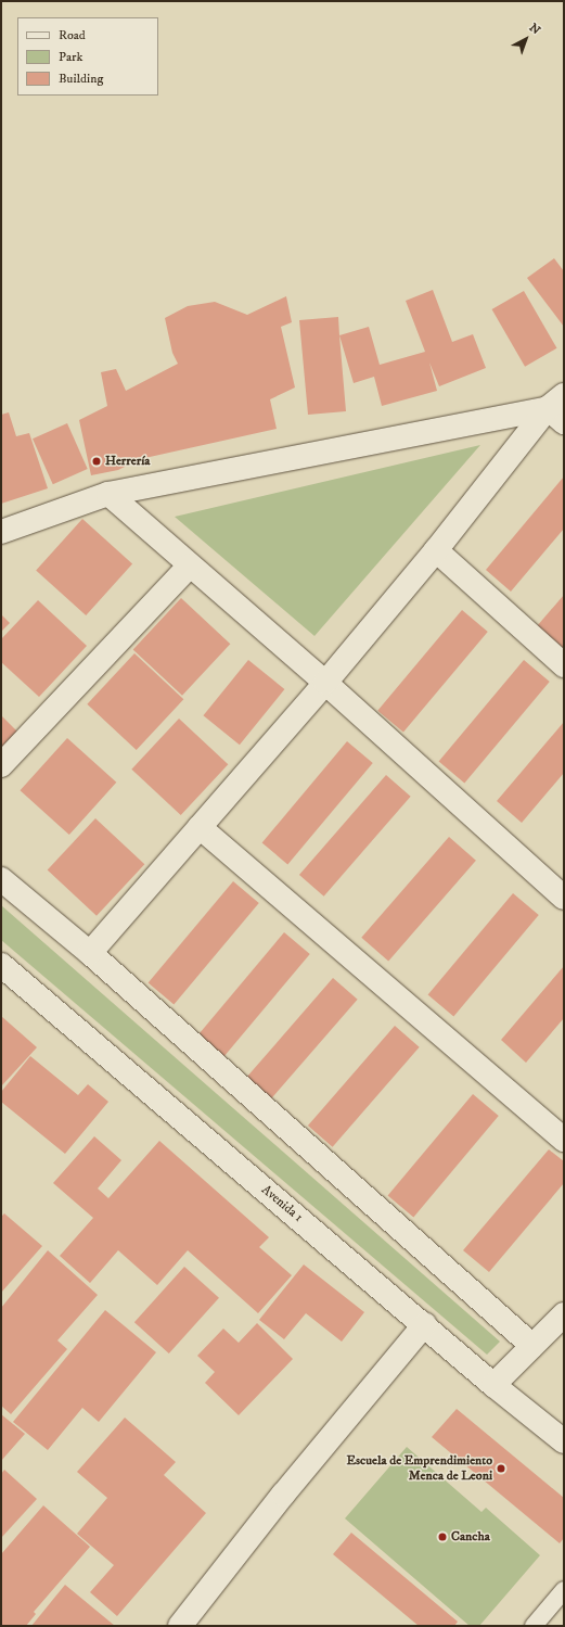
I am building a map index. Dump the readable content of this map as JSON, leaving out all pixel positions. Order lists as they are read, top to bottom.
{
  "streets": {
    "street": ["Avenida 1"]
  },
  "places": ["Herrería", "Escuela de Emprendimiento Menca de Leoni", "Cancha"],
  "legend": ["Road", "Park", "Building"],
  "north": "top right"
}
